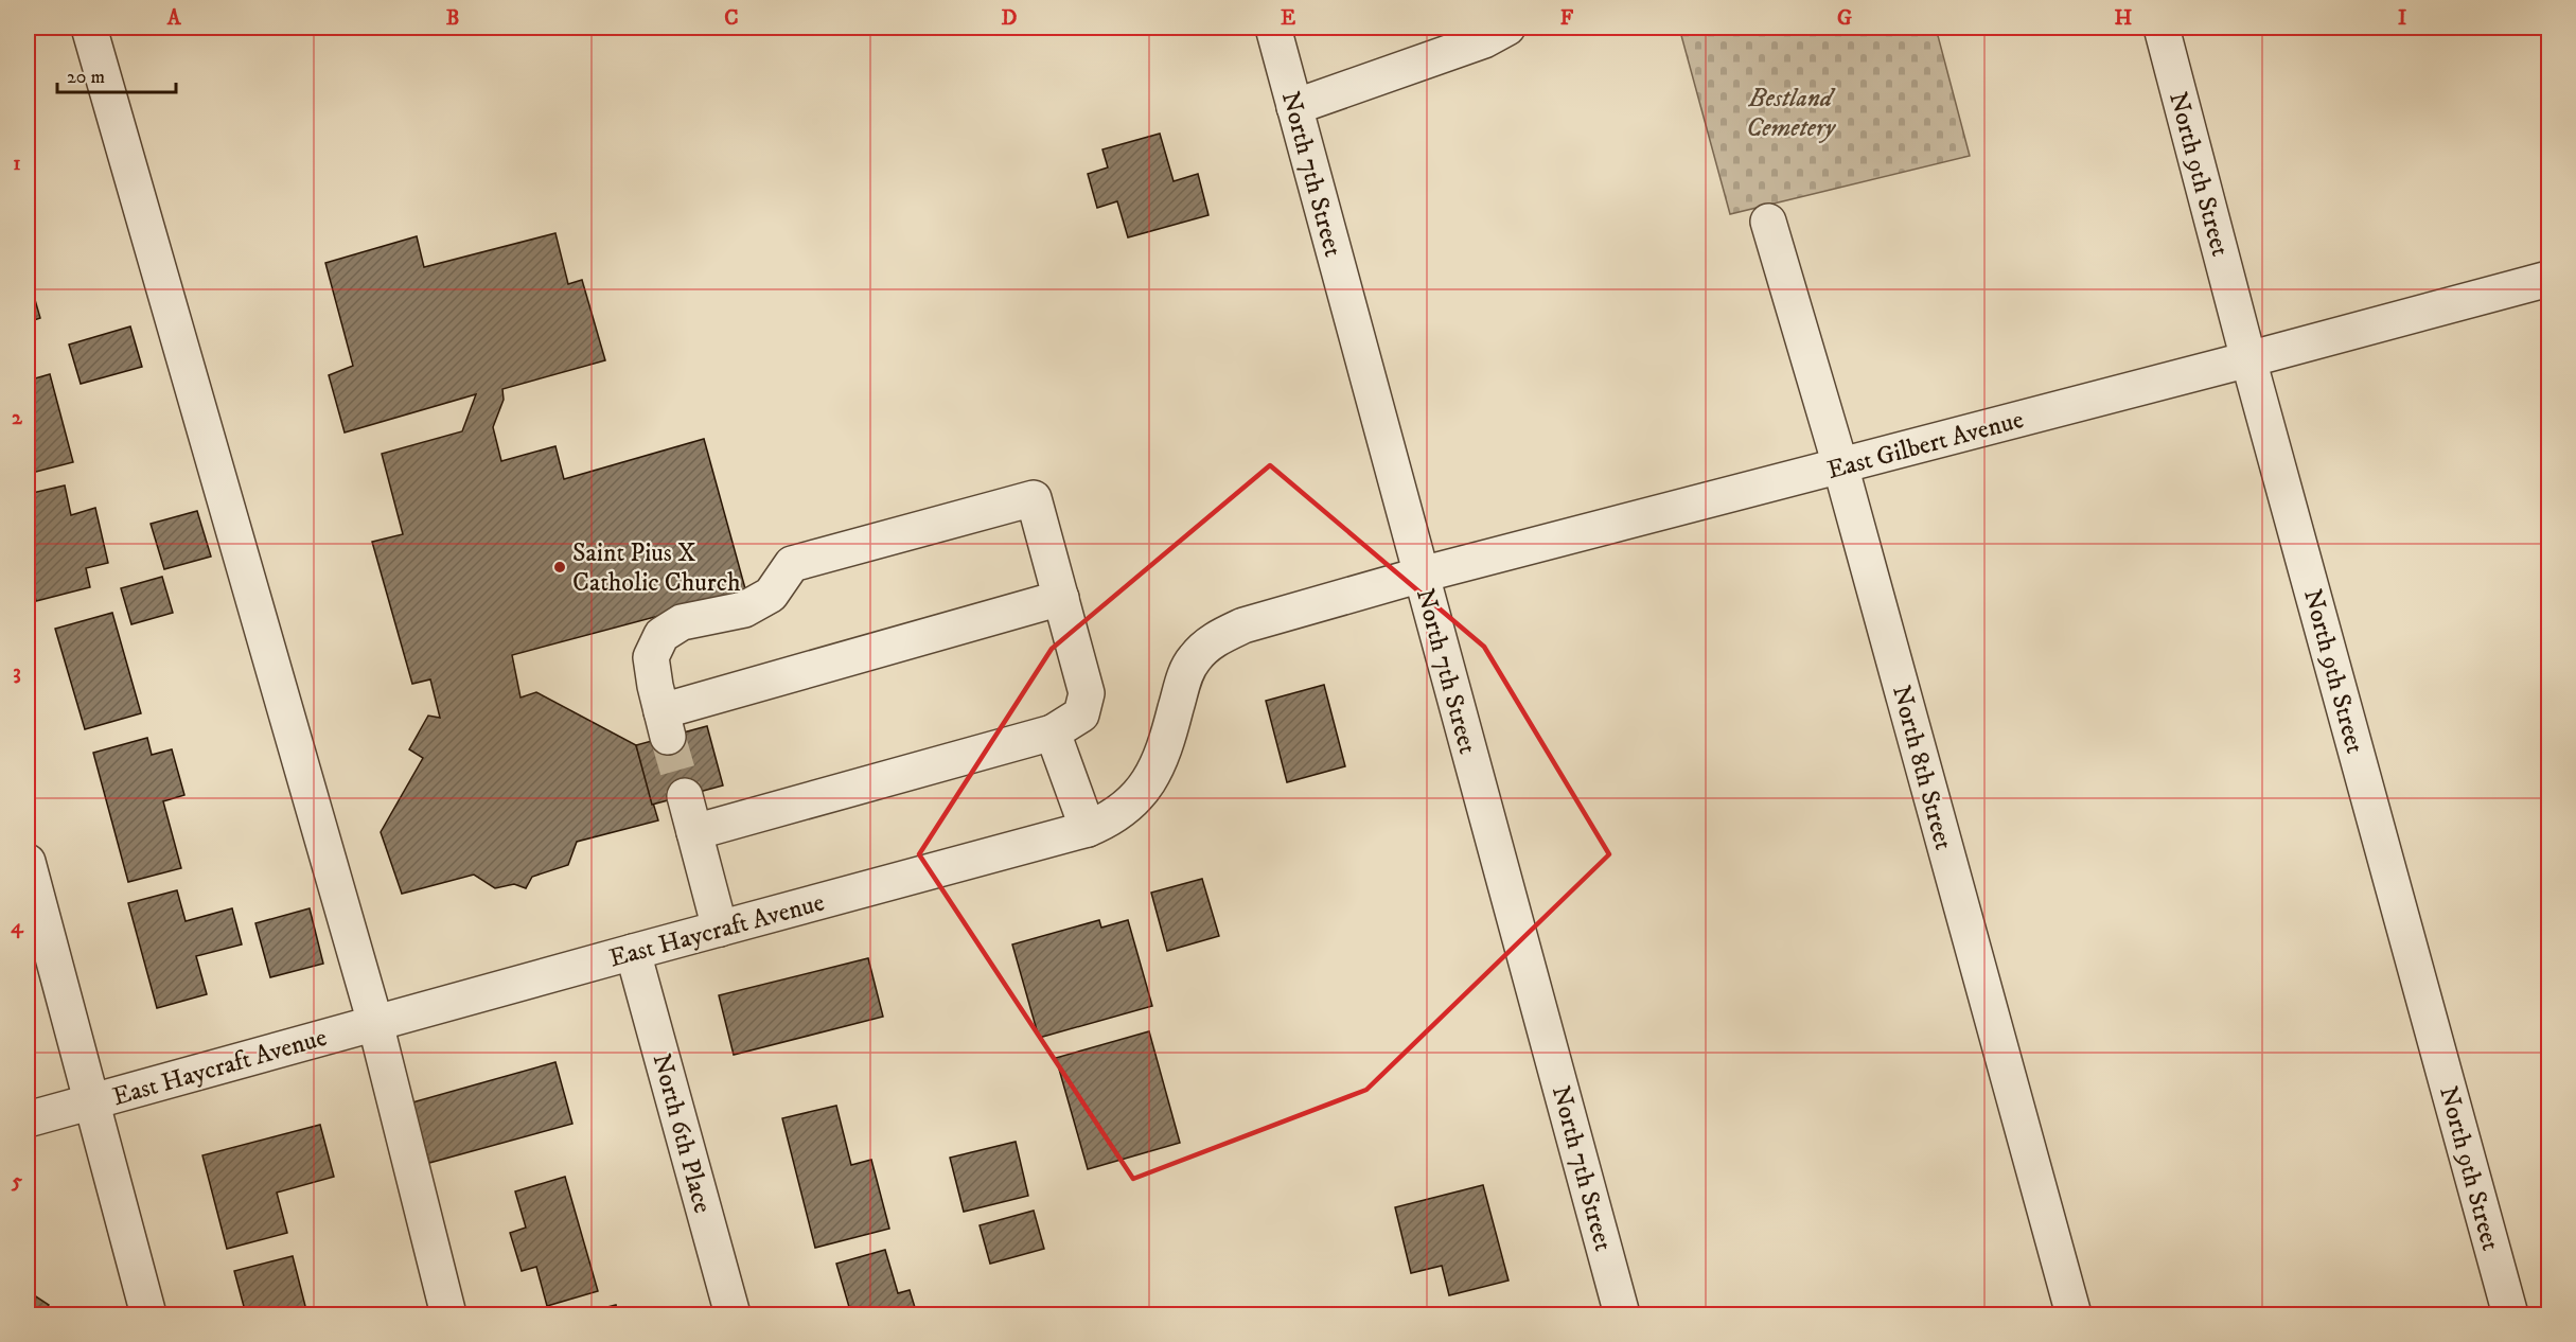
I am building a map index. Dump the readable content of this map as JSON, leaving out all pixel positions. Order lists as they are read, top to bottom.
{
  "streets": {
    "street": [
      "North 7th Street",
      "North 9th Street",
      "East Gilbert Avenue",
      "North 8th Street",
      "East Haycraft Avenue",
      "North 6th Place"
    ]
  },
  "crossings": [
    ["North 7th Street", "East Gilbert Avenue"],
    ["North 9th Street", "East Gilbert Avenue"],
    ["East Gilbert Avenue", "North 8th Street"],
    ["East Gilbert Avenue", "East Haycraft Avenue"],
    ["East Haycraft Avenue", "North 6th Place"]
  ],
  "parks": ["Bestland Cemetery"],
  "places": ["Saint Pius X Catholic Church"],
  "scale_bar": "20 m",
  "grid": {
    "columns": [
      "A",
      "B",
      "C",
      "D",
      "E",
      "F",
      "G",
      "H",
      "I"
    ],
    "rows": [
      "1",
      "2",
      "3",
      "4",
      "5"
    ]
  }
}
